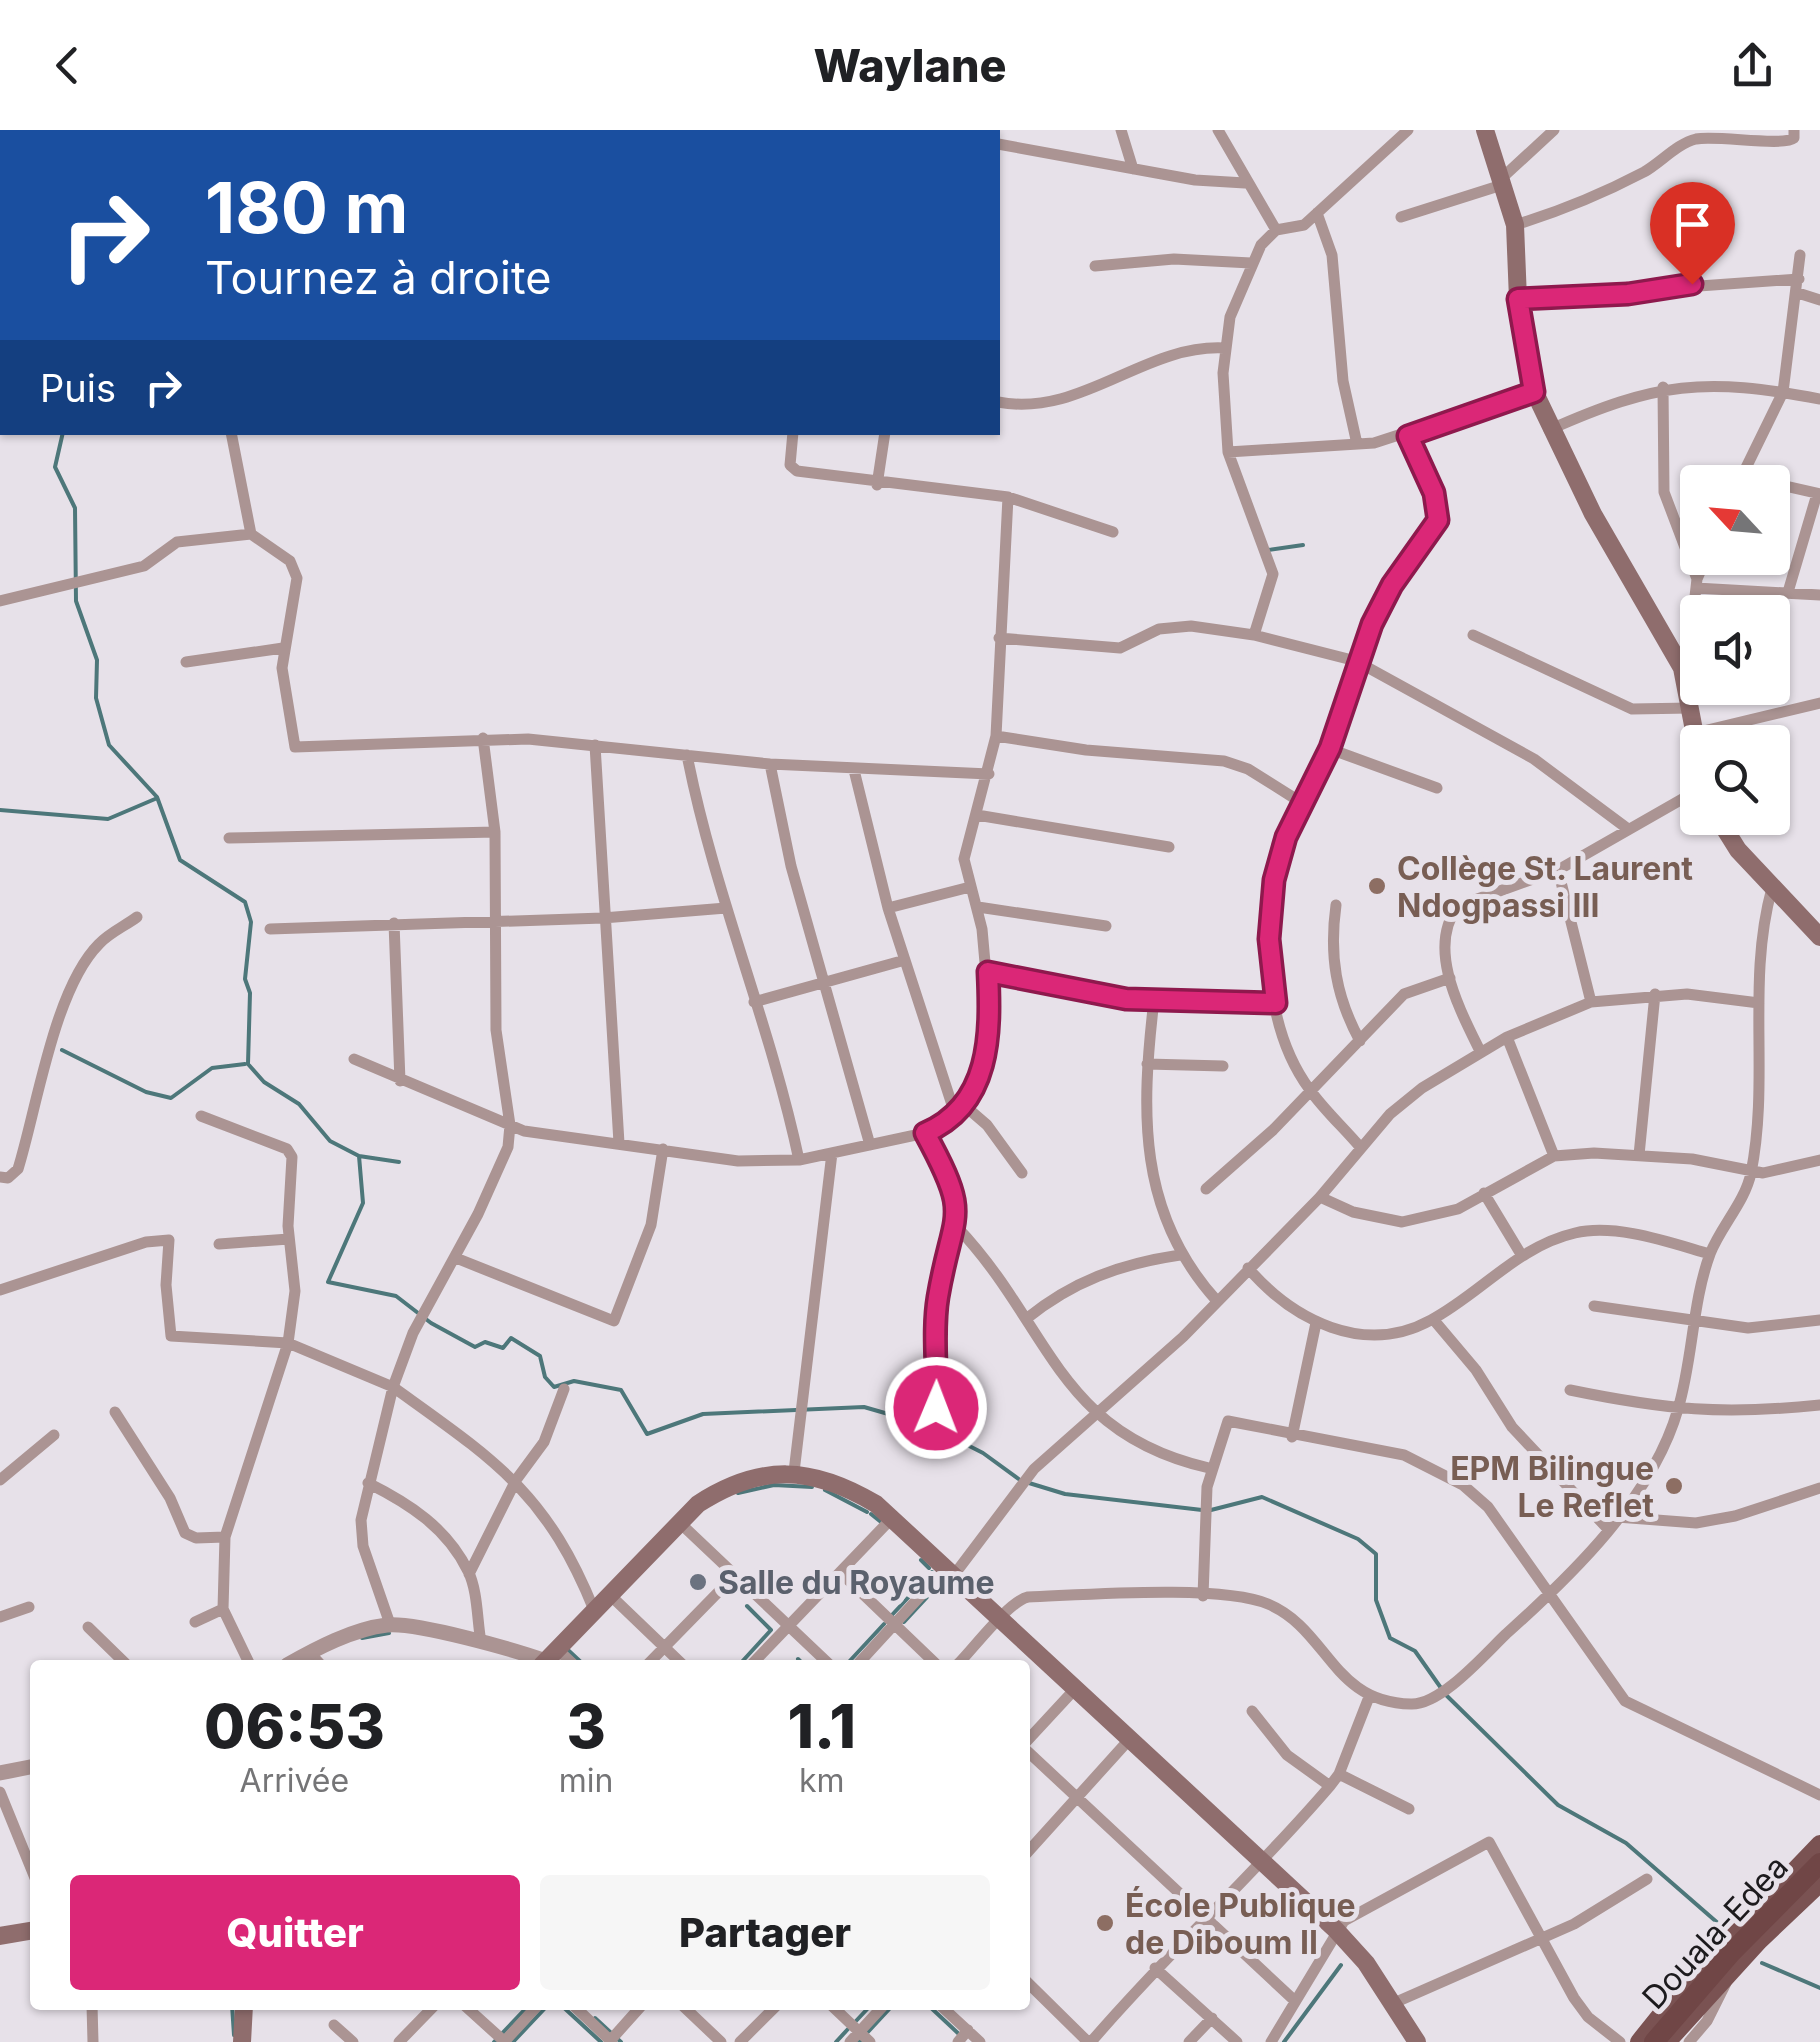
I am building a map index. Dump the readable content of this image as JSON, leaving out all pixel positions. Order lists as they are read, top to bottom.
{
  "streets": {
    "highway": ["Douala-Edea"]
  },
  "places": [
    "Collège St. Laurent Ndogpassi III",
    "EPM Bilingue Le Reflet",
    "Salle du Royaume",
    "École Publique de Diboum II"
  ],
  "north": "top left",
  "page": {
    "header": "Waylane",
    "turn": ["180 m", "Tournez à droite"],
    "then": "Puis",
    "eta": [
      "06:53",
      "Arrivée",
      "3",
      "min",
      "1.1",
      "km"
    ],
    "buttons": ["Quitter", "Partager"]
  }
}
